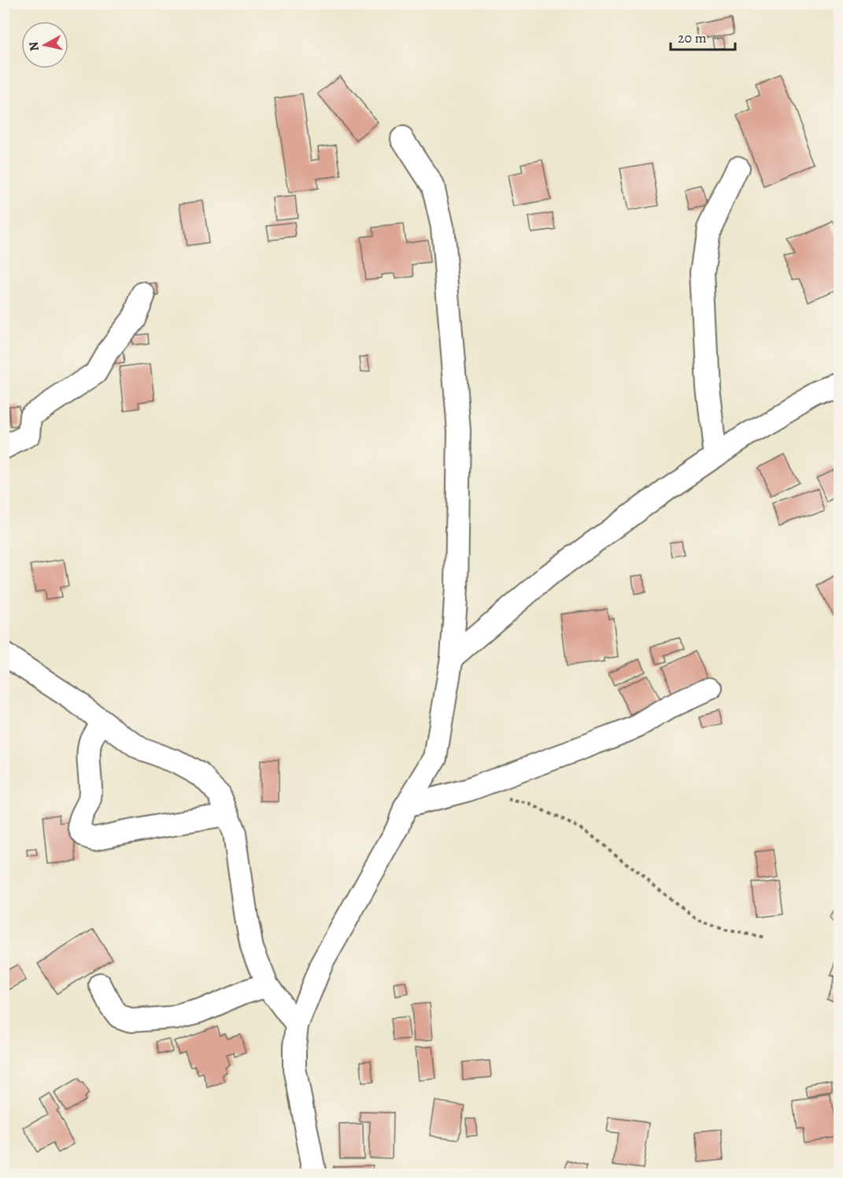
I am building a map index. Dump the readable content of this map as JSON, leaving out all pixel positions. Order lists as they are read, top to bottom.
{
  "scale_bar": "20 m",
  "north": "left"
}
